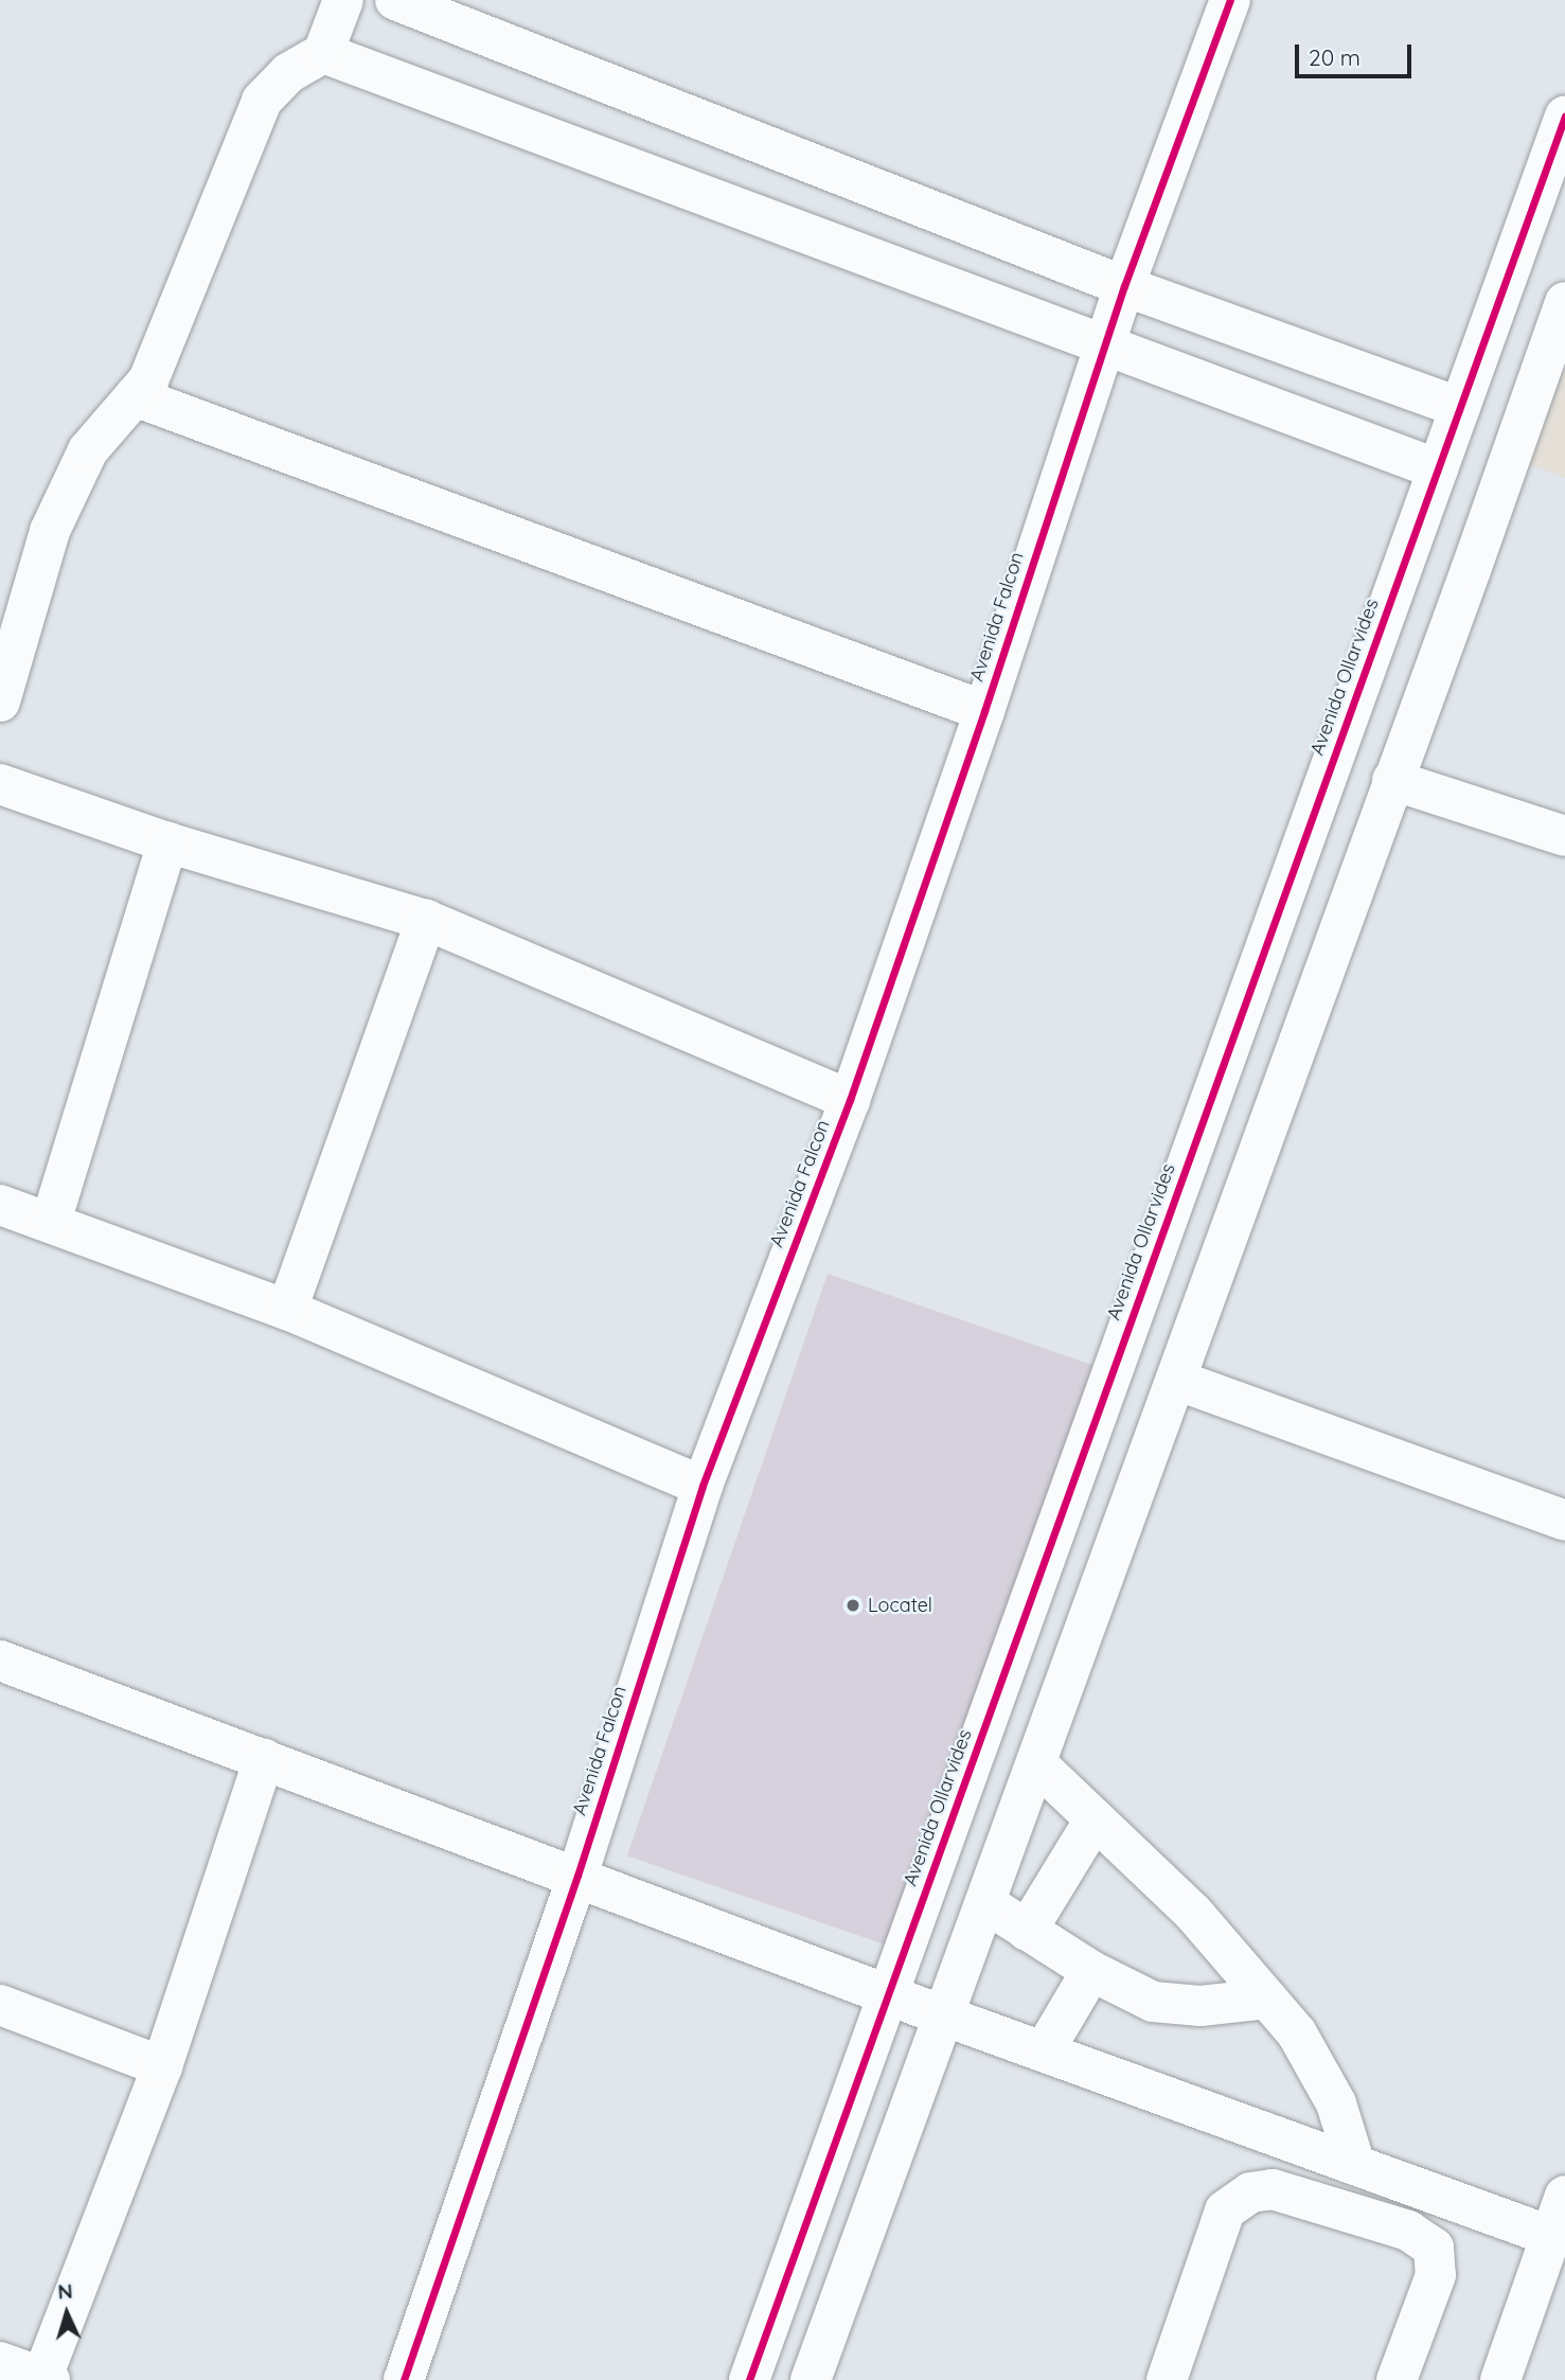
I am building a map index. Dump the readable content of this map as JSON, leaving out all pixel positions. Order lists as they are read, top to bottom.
{
  "streets": {
    "street": ["Avenida Falcon", "Avenida Ollarvides"]
  },
  "places": ["Locatel"],
  "scale_bar": "20 m",
  "north": "top"
}
